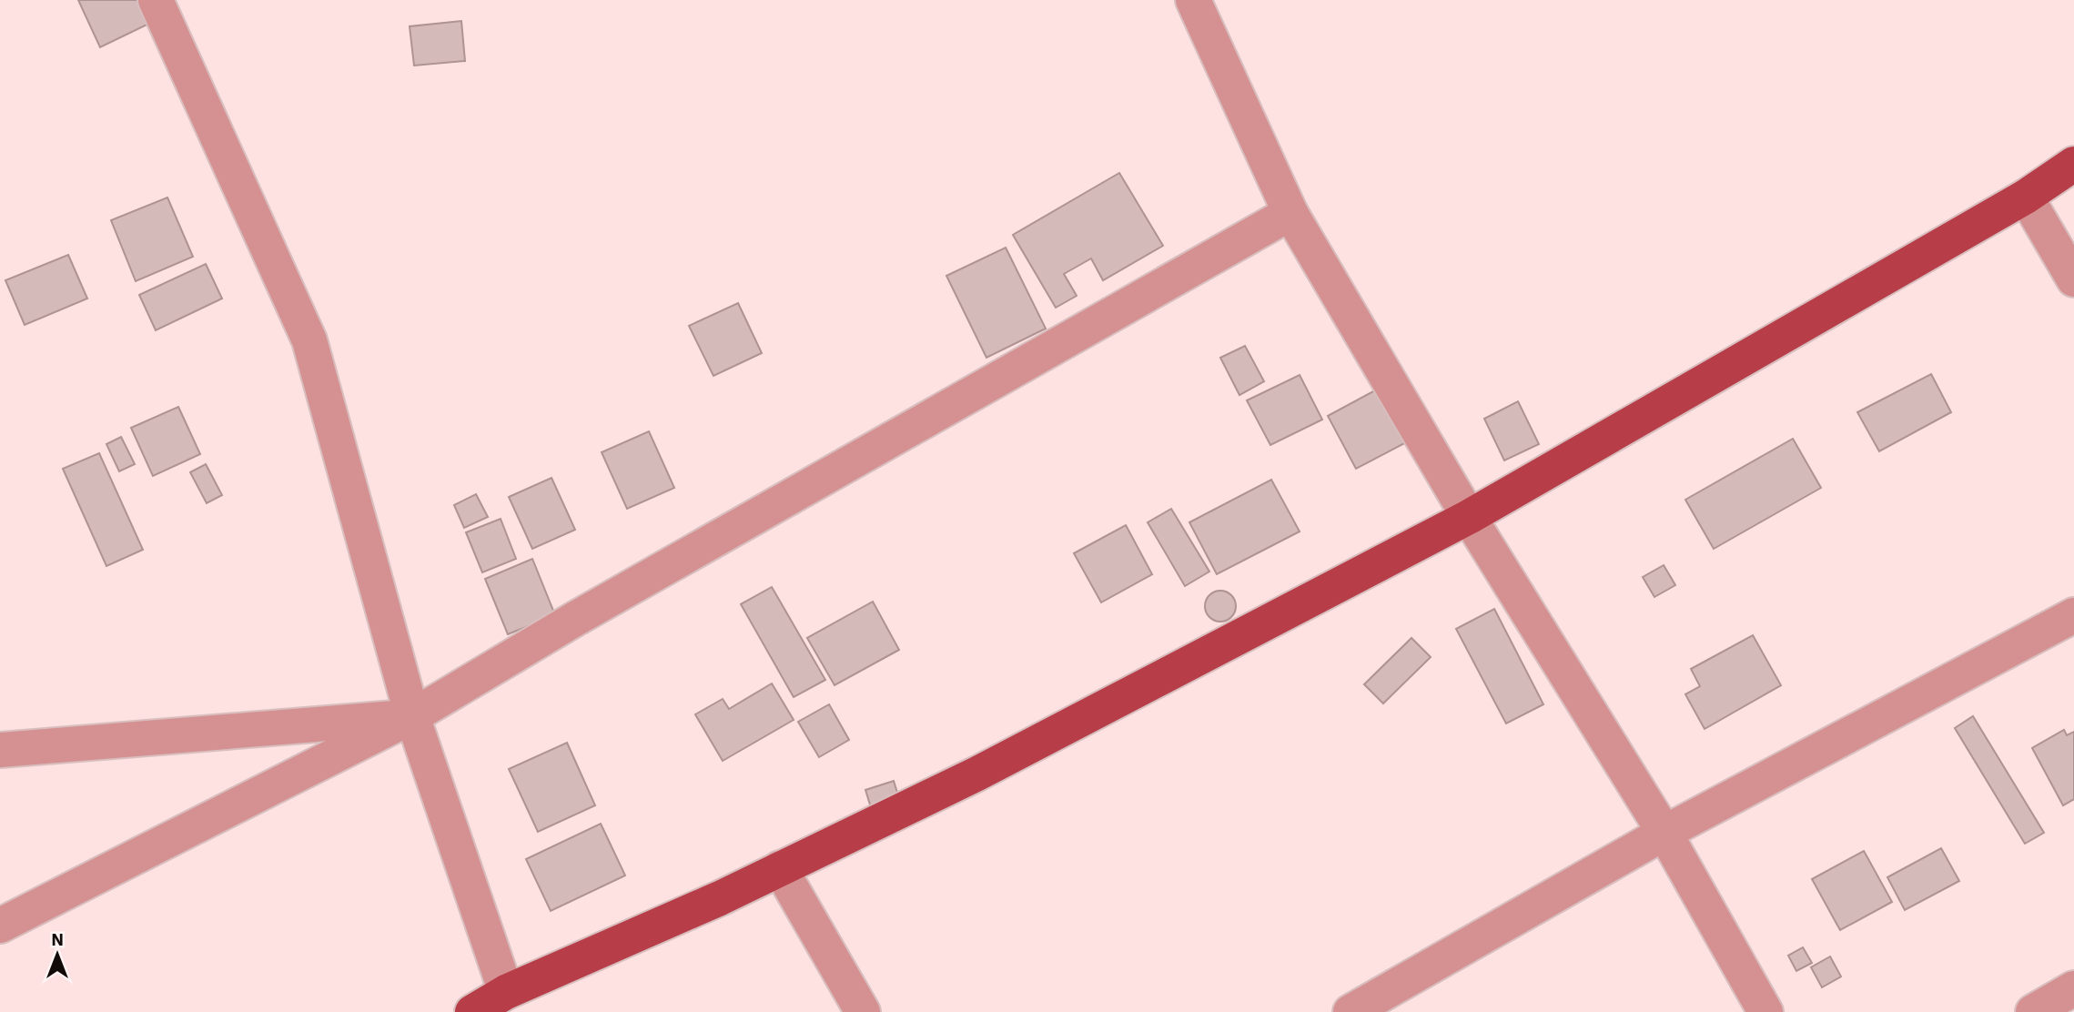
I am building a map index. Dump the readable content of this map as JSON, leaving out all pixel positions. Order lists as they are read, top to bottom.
{
  "north": "top"
}
